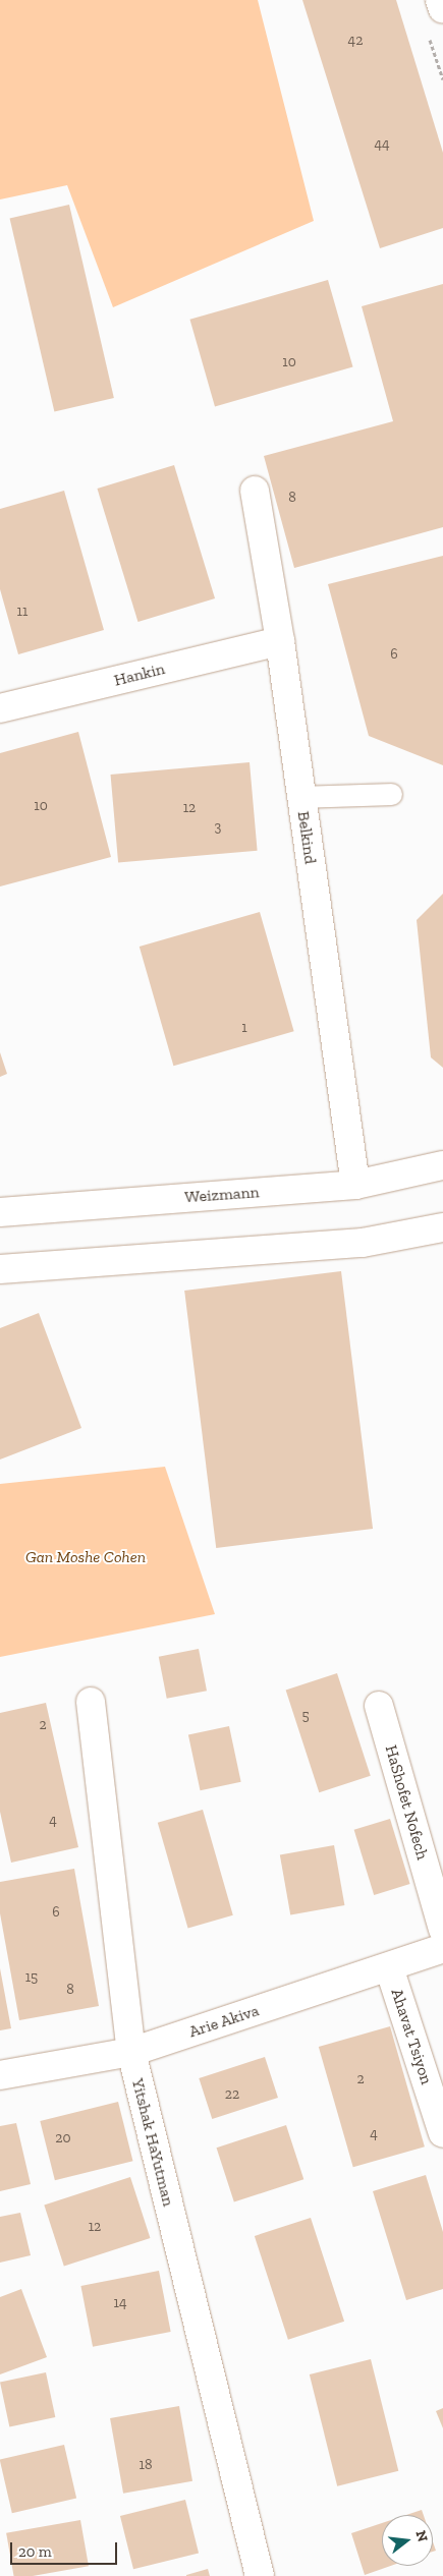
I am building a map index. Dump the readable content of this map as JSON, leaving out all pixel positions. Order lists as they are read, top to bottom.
{
  "streets": {
    "street": [
      "Hankin",
      "Belkind",
      "Weizmann",
      "HaShofet Nofech",
      "Arie Akiva",
      "Ahavat Tsiyon",
      "Yitshak HaYutman"
    ]
  },
  "crossings": [
    ["Hankin", "Belkind"],
    ["Belkind", "Weizmann"],
    ["Arie Akiva", "Ahavat Tsiyon"],
    ["Arie Akiva", "Yitshak HaYutman"]
  ],
  "parks": ["Gan Moshe Cohen"],
  "house_numbers": [
    "42",
    "44",
    "10",
    "8",
    "11",
    "6",
    "10",
    "12",
    "3",
    "1",
    "5",
    "2",
    "4",
    "6",
    "15",
    "8",
    "2",
    "22",
    "4",
    "20",
    "12",
    "14",
    "18"
  ],
  "scale_bar": "20 m",
  "north": "right"
}
